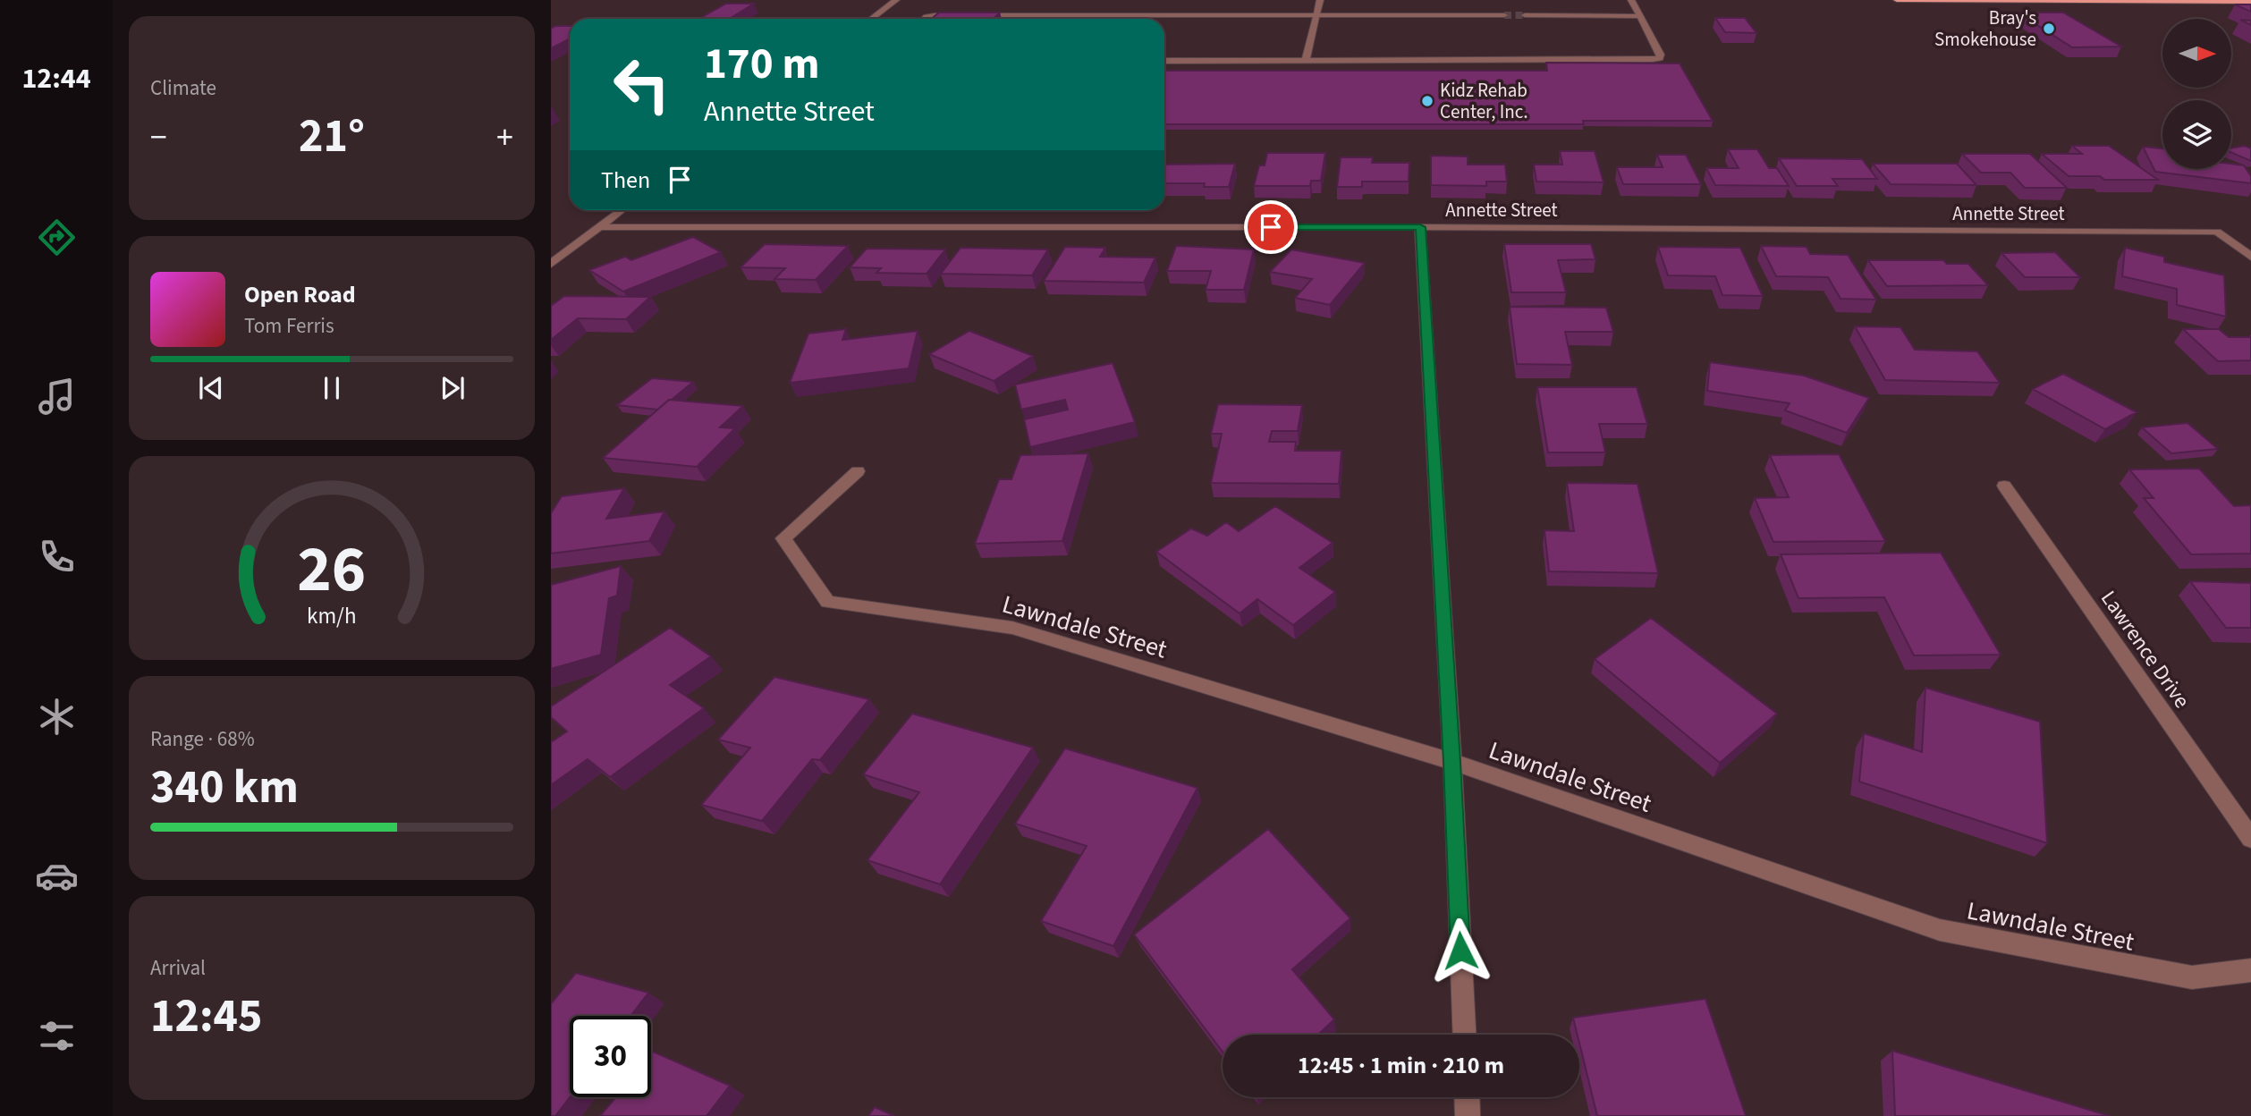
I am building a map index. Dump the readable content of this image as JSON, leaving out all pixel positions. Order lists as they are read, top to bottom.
{
  "streets": {
    "street": ["Annette Street", "Lawndale Street", "Lawrence Drive"]
  },
  "places": ["Bray's Smokehouse", "Kidz Rehab Center, Inc."],
  "north": "right",
  "page": {
    "tabs": "12:44",
    "tile": [
      "Climate",
      ["Range · 68%", "340 km"],
      ["Arrival", "12:45"]
    ],
    "turn": ["170 m", "Annette Street"],
    "heat": ["−", "21°", "+"],
    "then": "Then",
    "song": ["Open Road", "Tom Ferris"],
    "limit": "30",
    "trip": "12:45 · 1 min · 210 m",
    "gauge": ["26", "km/h"]
  }
}
